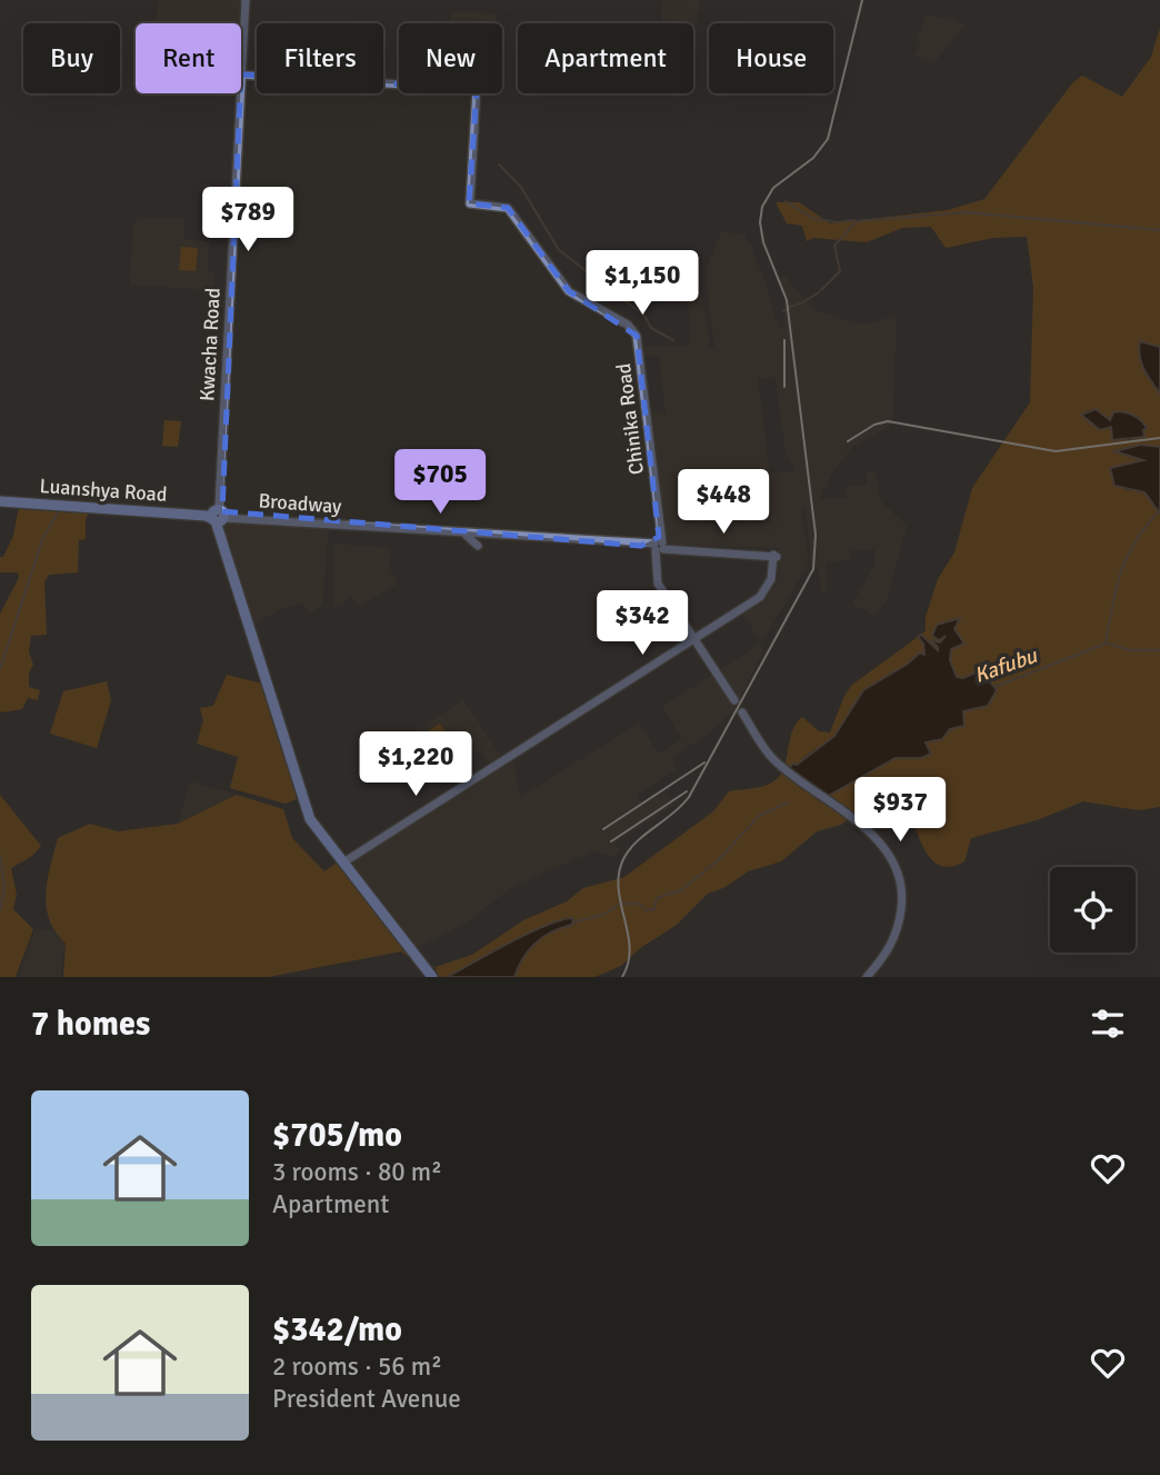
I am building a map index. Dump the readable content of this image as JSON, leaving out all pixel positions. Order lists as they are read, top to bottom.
{
  "streets": {
    "highway": ["Luanshya Road"],
    "main road": ["Kwacha Road", "Chinika Road", "Broadway"]
  },
  "crossings": [
    ["Kwacha Road", "Chinika Road"],
    ["Kwacha Road", "Luanshya Road"],
    ["Kwacha Road", "Broadway"],
    ["Chinika Road", "Broadway"],
    ["Luanshya Road", "Broadway"]
  ],
  "water": ["Kafubu"],
  "page": {
    "chip": [
      "Buy",
      "Rent",
      "Filters",
      "New",
      "Apartment",
      "House"
    ],
    "price": [
      "$789",
      "$1,150",
      "$705",
      "$448",
      "$342",
      "$1,220",
      "$937"
    ],
    "heading": "7 homes",
    "list": [
      {
        "name": "$705/mo",
        "note": "3 rooms · 80 m² · Apartment"
      },
      {
        "name": "$342/mo",
        "note": "2 rooms · 56 m² · President Avenue"
      }
    ]
  }
}
